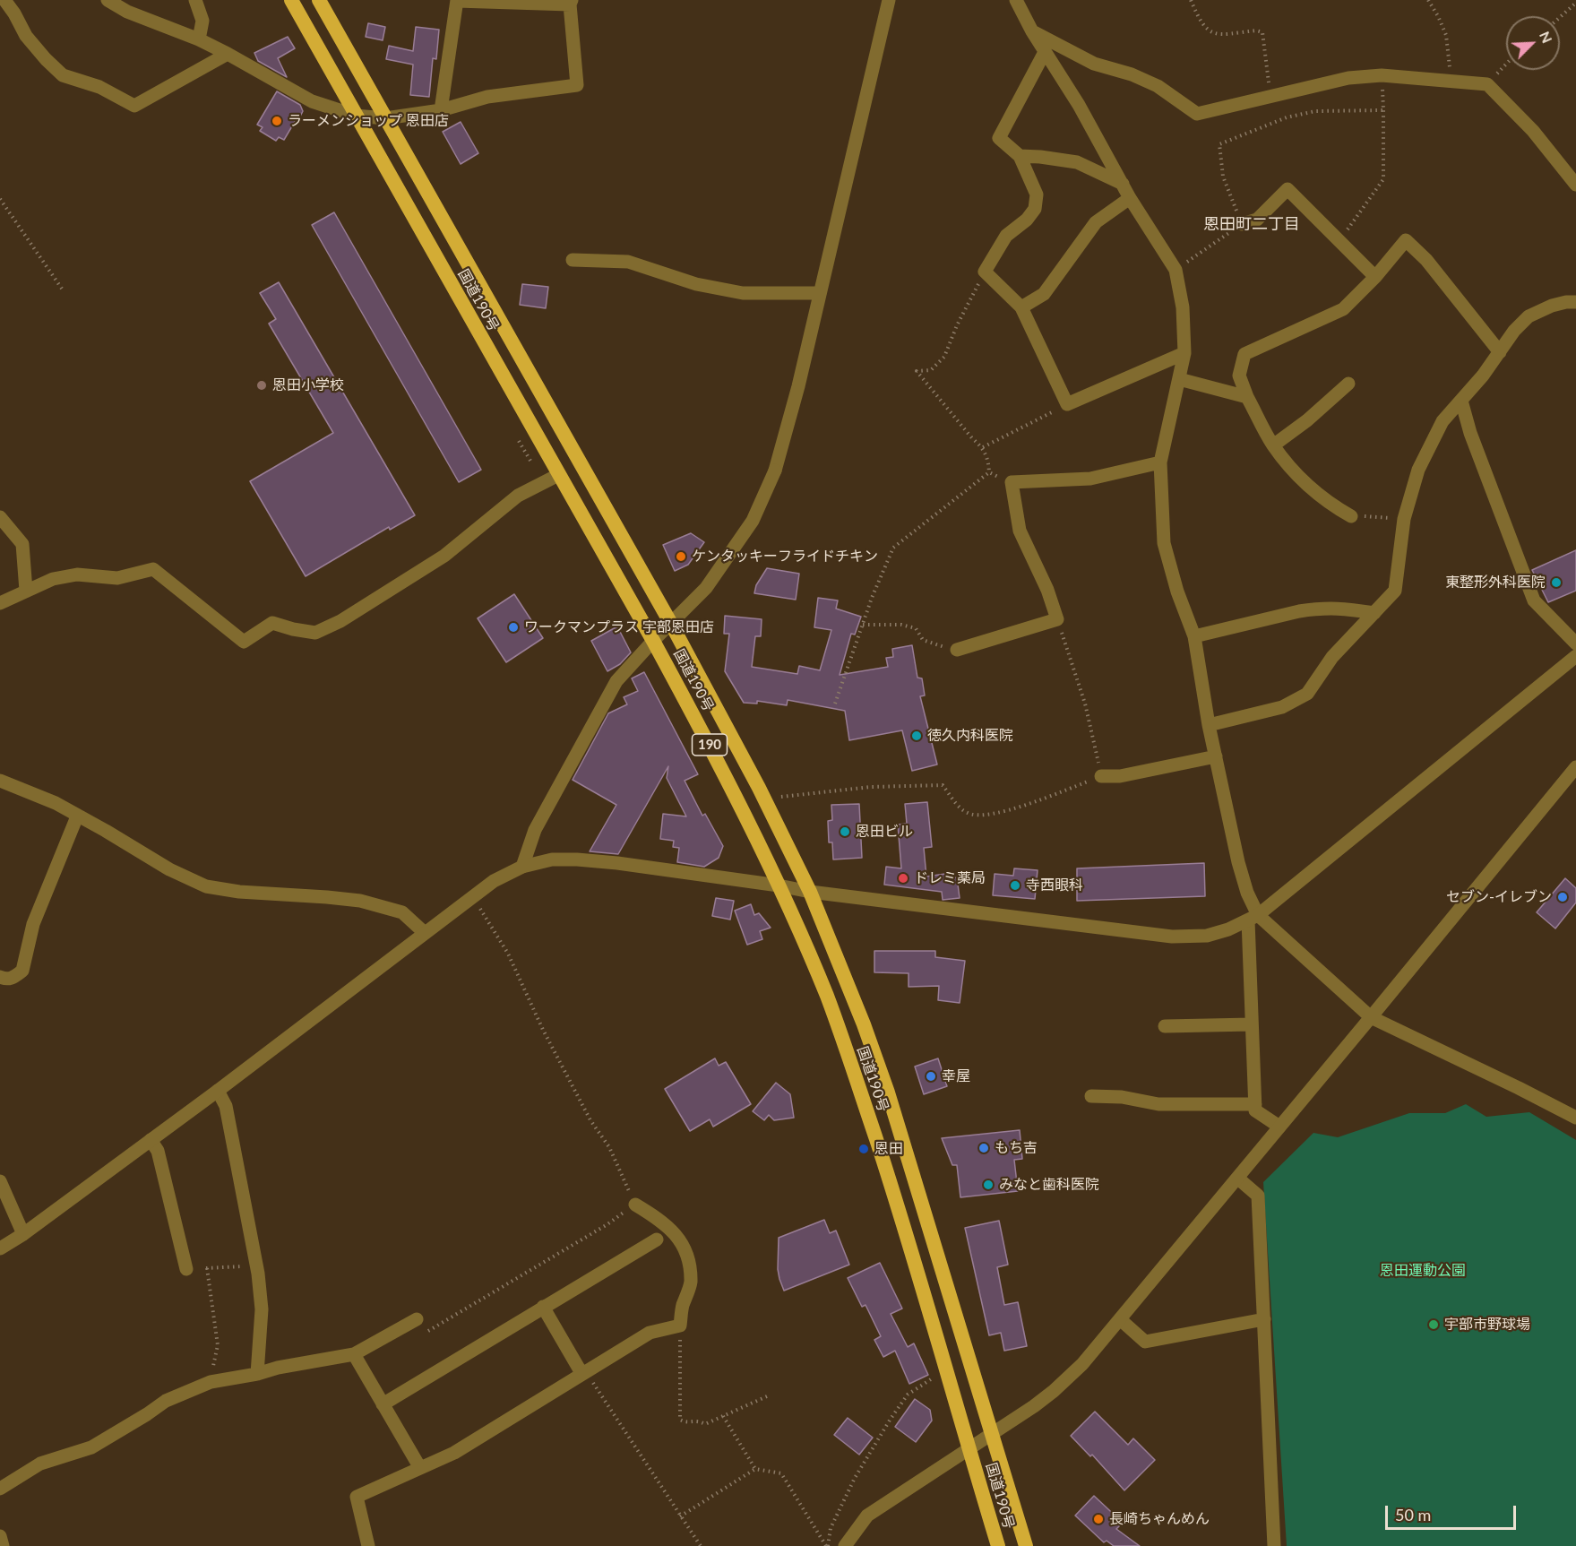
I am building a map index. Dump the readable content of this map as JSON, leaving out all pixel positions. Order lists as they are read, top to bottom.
{
  "streets": {
    "highway": ["国道190号", "190"]
  },
  "districts": ["恩田町二丁目"],
  "parks": ["恩田運動公園"],
  "places": [
    "ラーメンショップ 恩田店",
    "恩田小学校",
    "ケンタッキーフライドチキン",
    "東整形外科医院",
    "ワークマンプラス 宇部恩田店",
    "徳久内科医院",
    "恩田ビル",
    "ドレミ薬局",
    "寺西眼科",
    "セブン-イレブン",
    "幸屋",
    "もち吉",
    "恩田",
    "みなと歯科医院",
    "宇部市野球場",
    "長崎ちゃんめん"
  ],
  "scale_bar": "50 m",
  "north": "top right"
}
